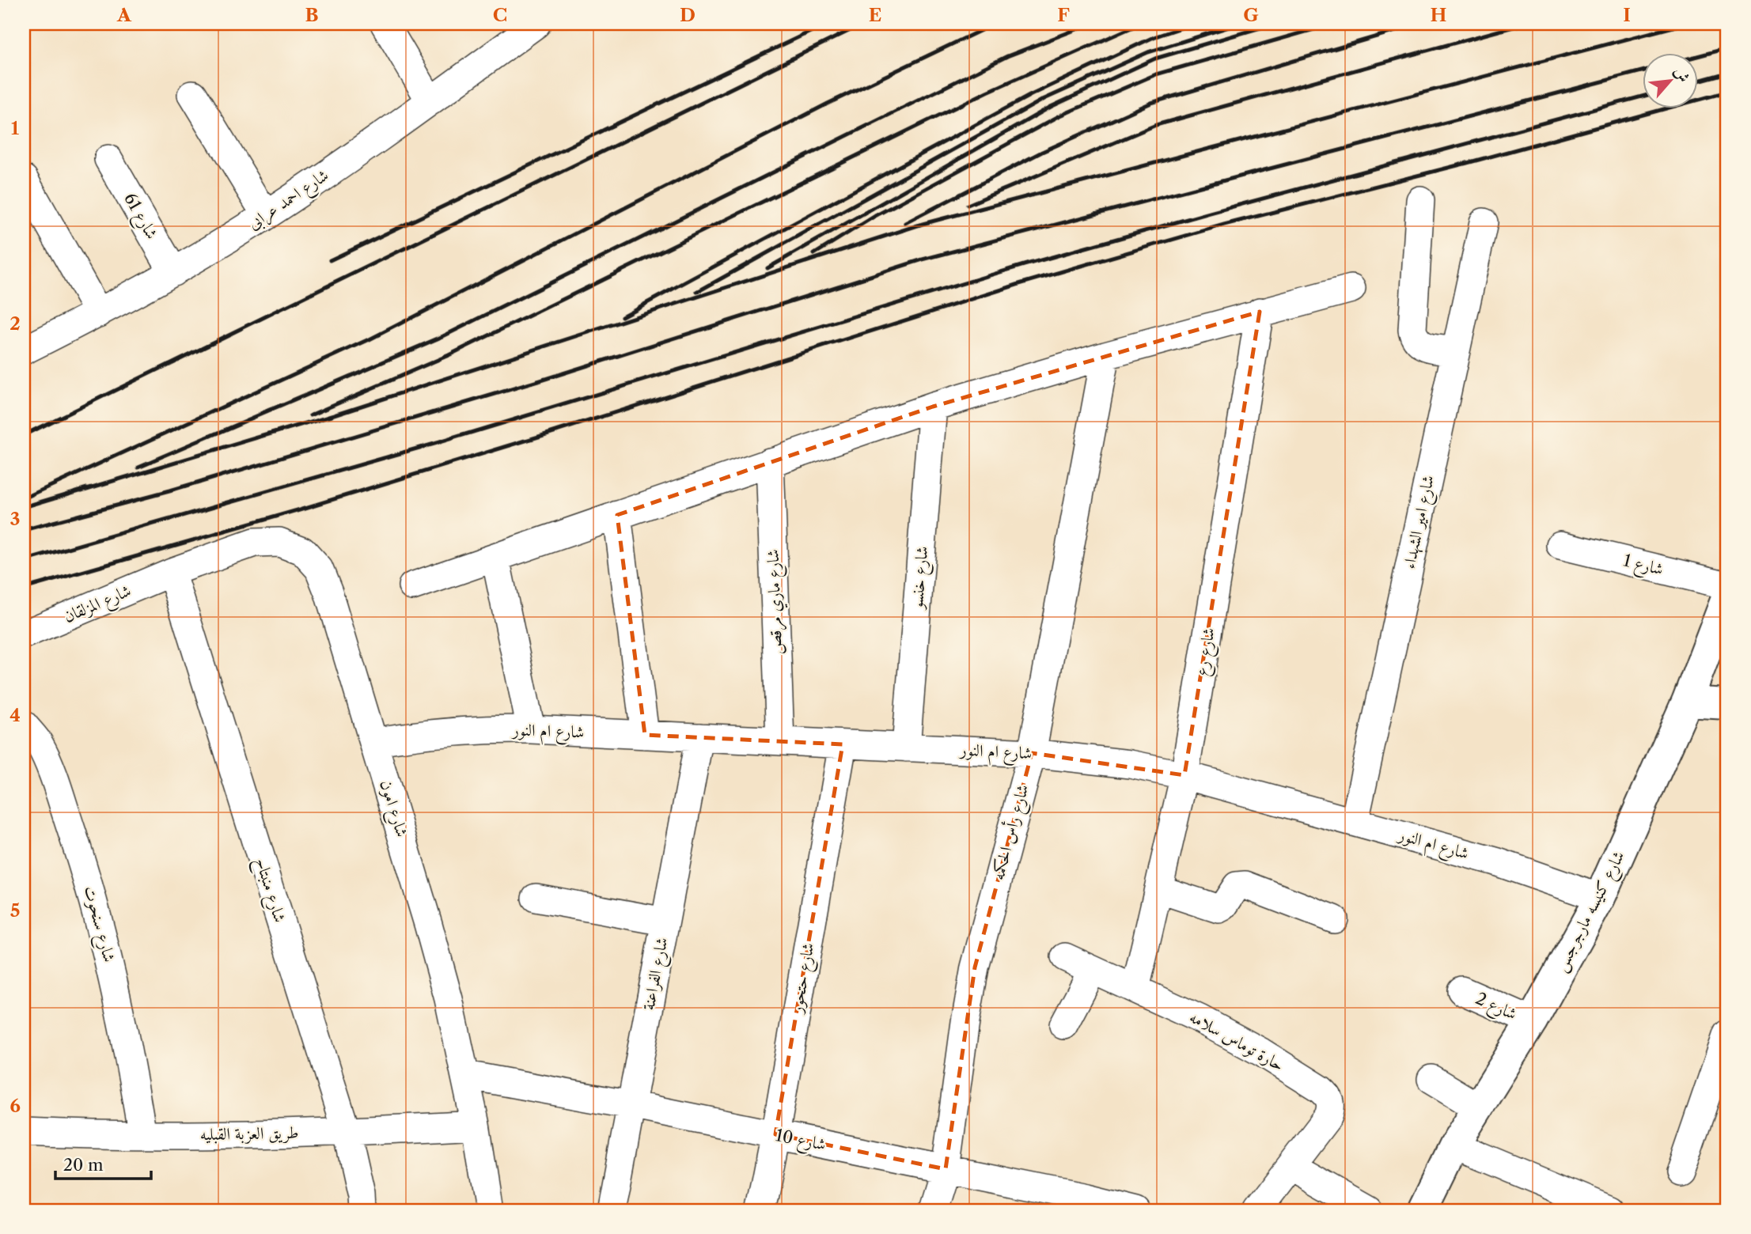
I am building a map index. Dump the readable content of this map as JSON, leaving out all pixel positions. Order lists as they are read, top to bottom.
{
  "streets": {
    "street": [
      "شارع احمد عرابى",
      "شارع 61",
      "شارع امير الشهداء",
      "شارع 1",
      "شارع خنسو",
      "شارع ماري مرقص",
      "شارع المزلقان",
      "شارع رع",
      "شارع ام النور",
      "شارع امون",
      "شارع رأس الحكمه",
      "شارع منبتاح",
      "شارع كنيسه مارجرجس",
      "شارع سنحوت",
      "شارع الفراعنة",
      "شارع حتحور",
      "شارع 2",
      "حارة توماس سلامه",
      "طريق العزبة القبليه",
      "شارع 10"
    ]
  },
  "crossings": [
    ["شارع احمد عرابى", "شارع 61"],
    ["شارع امير الشهداء", "شارع ام النور"],
    ["شارع خنسو", "شارع ام النور"],
    ["شارع ماري مرقص", "شارع ام النور"],
    ["شارع المزلقان", "شارع امون"],
    ["شارع المزلقان", "شارع منبتاح"],
    ["شارع رع", "شارع ام النور"],
    ["شارع رع", "حارة توماس سلامه"],
    ["شارع ام النور", "شارع امون"],
    ["شارع ام النور", "شارع رأس الحكمه"],
    ["شارع ام النور", "شارع كنيسه مارجرجس"],
    ["شارع ام النور", "شارع الفراعنة"],
    ["شارع ام النور", "شارع حتحور"],
    ["شارع امون", "شارع منبتاح"],
    ["شارع امون", "طريق العزبة القبليه"],
    ["شارع امون", "شارع 10"],
    ["شارع رأس الحكمه", "شارع 10"],
    ["شارع منبتاح", "طريق العزبة القبليه"],
    ["شارع كنيسه مارجرجس", "شارع 2"],
    ["شارع سنحوت", "طريق العزبة القبليه"],
    ["شارع الفراعنة", "شارع 10"],
    ["شارع حتحور", "شارع 10"]
  ],
  "scale_bar": "20 m",
  "north": "top right",
  "grid": {
    "columns": [
      "A",
      "B",
      "C",
      "D",
      "E",
      "F",
      "G",
      "H",
      "I"
    ],
    "rows": [
      "1",
      "2",
      "3",
      "4",
      "5",
      "6"
    ]
  }
}
